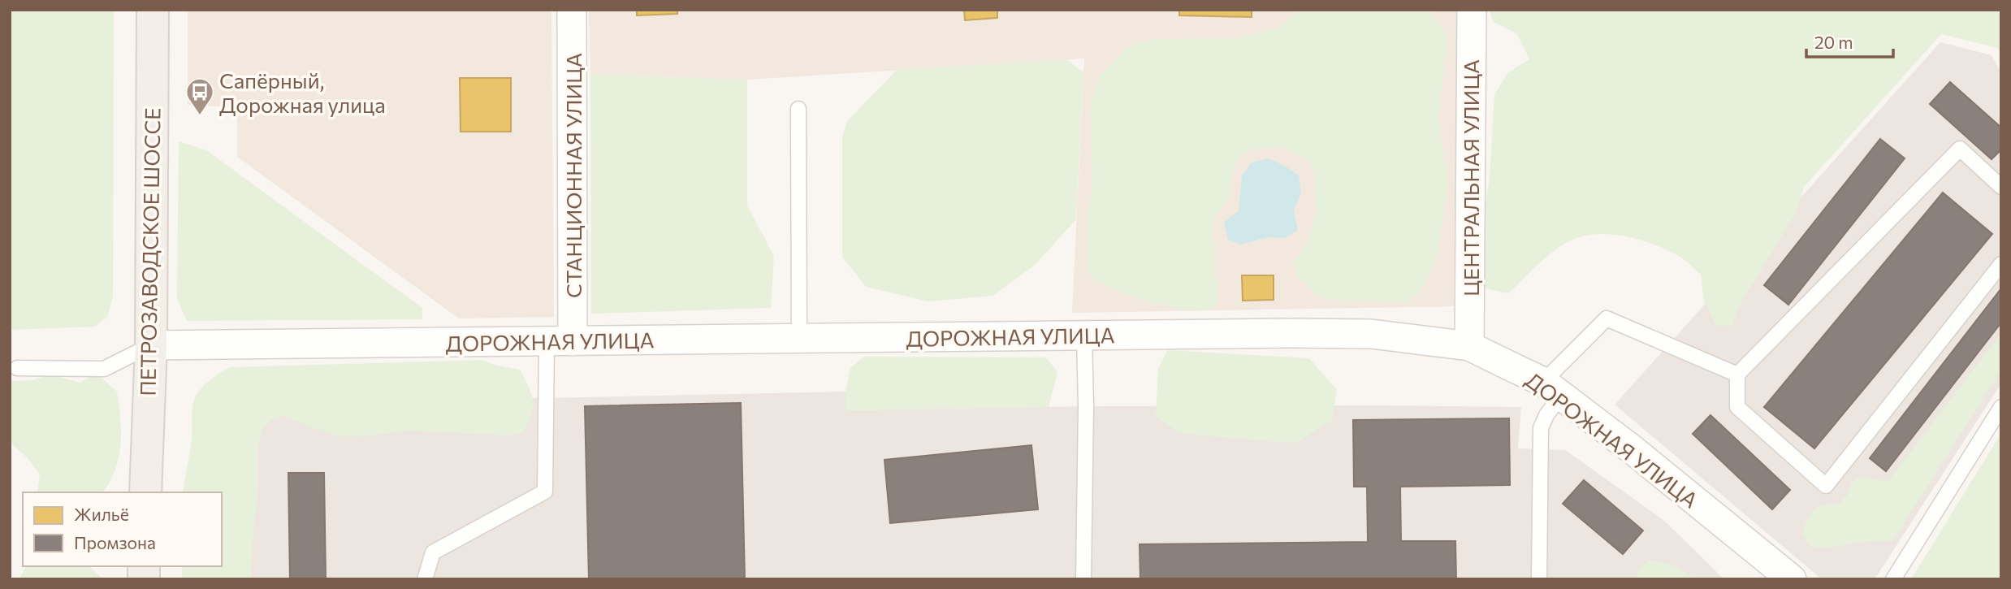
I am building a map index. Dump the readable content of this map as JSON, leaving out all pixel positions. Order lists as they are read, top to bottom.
{
  "streets": {
    "main road": ["ПЕТРОЗАВОДСКОЕ ШОССЕ"],
    "street": ["СТАНЦИОННАЯ УЛИЦА", "ЦЕНТРАЛЬНАЯ УЛИЦА", "ДОРОЖНАЯ УЛИЦА"]
  },
  "crossings": [
    ["СТАНЦИОННАЯ УЛИЦА", "ДОРОЖНАЯ УЛИЦА"],
    ["ЦЕНТРАЛЬНАЯ УЛИЦА", "ДОРОЖНАЯ УЛИЦА"],
    ["ПЕТРОЗАВОДСКОЕ ШОССЕ", "ДОРОЖНАЯ УЛИЦА"]
  ],
  "places": {
    "bus stop": ["Сапёрный, Дорожная улица"]
  },
  "legend": ["Жильё", "Промзона"],
  "scale_bar": "20 m"
}
